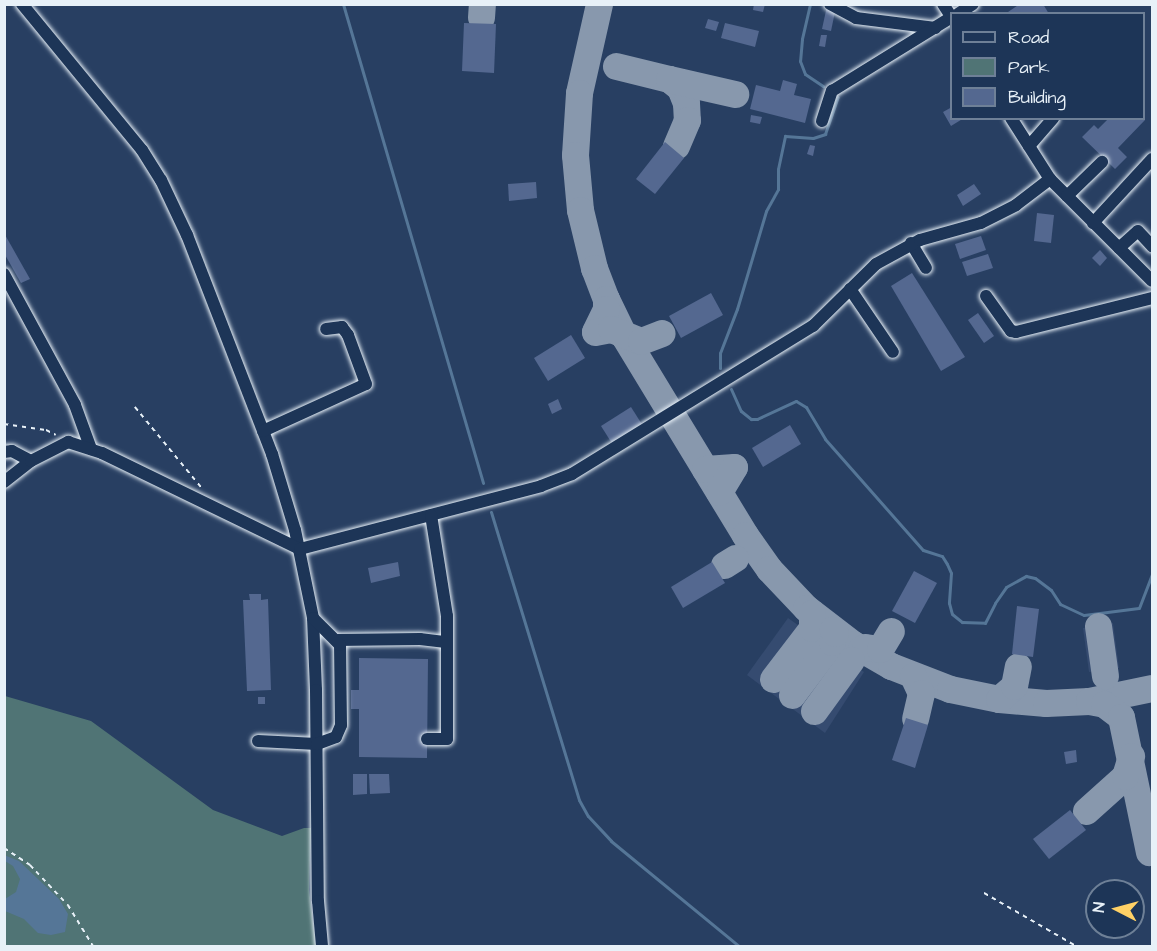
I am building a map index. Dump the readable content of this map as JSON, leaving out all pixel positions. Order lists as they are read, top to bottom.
{
  "legend": ["Road", "Park", "Building"],
  "north": "left"
}
